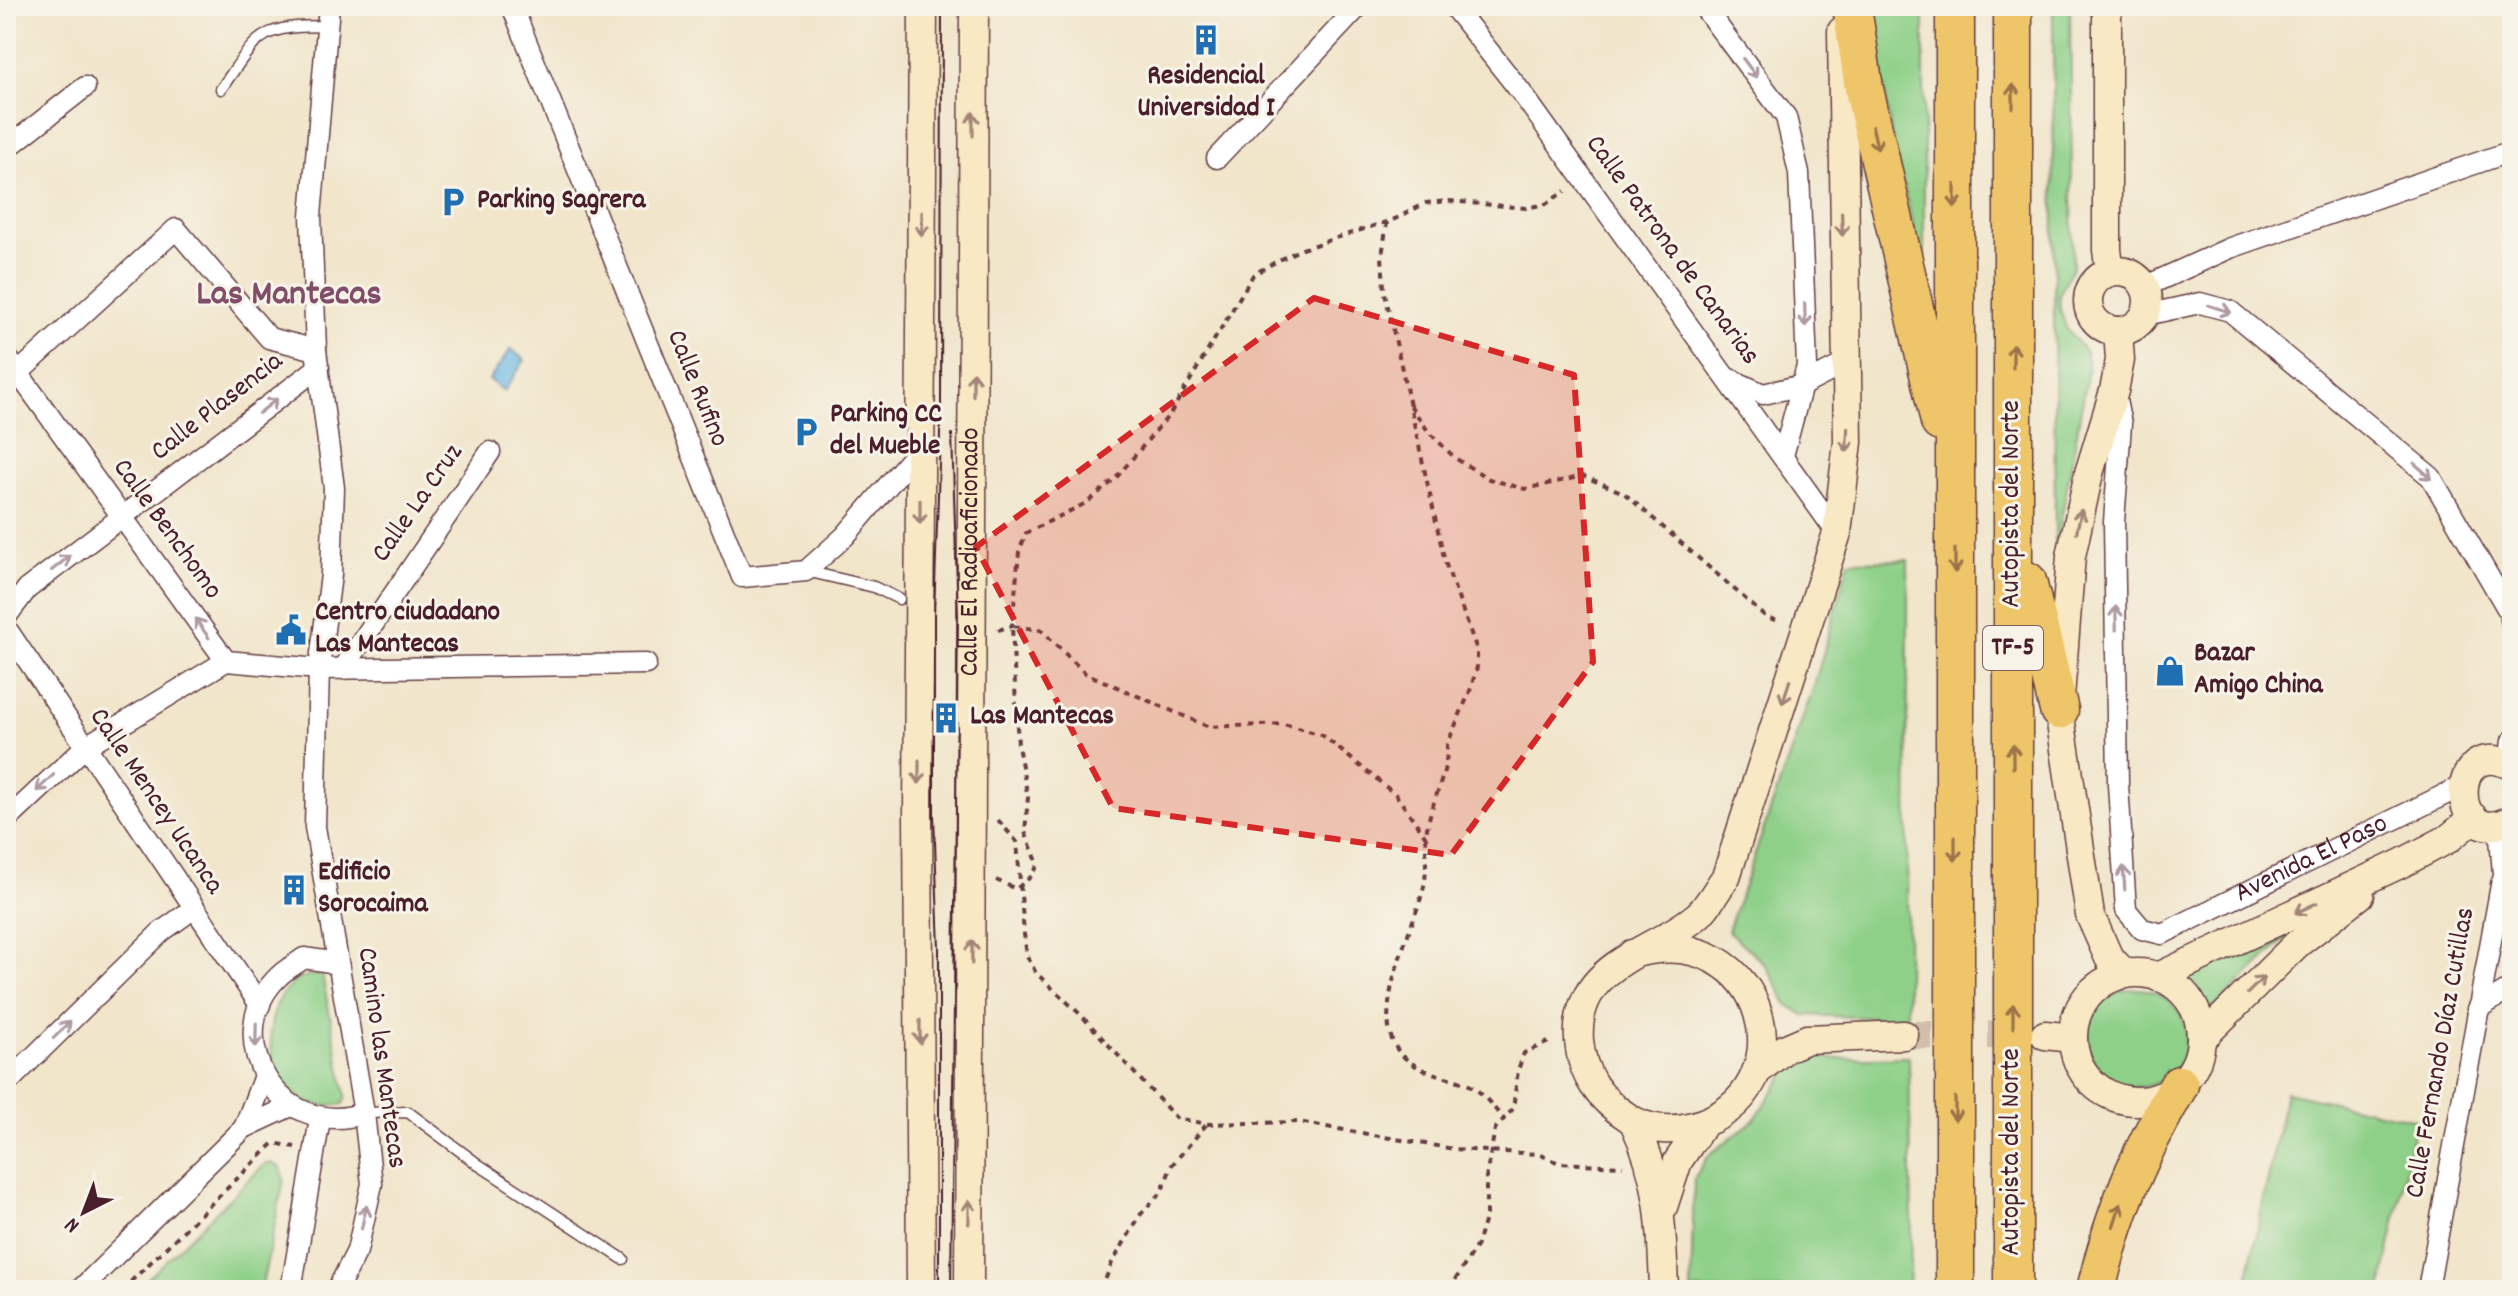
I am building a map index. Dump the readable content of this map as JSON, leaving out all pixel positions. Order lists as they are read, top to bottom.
{
  "streets": {
    "highway": ["Autopista del Norte", "TF-5"],
    "street": [
      "Calle Patrona de Canarias",
      "Calle Rufino",
      "Calle Plasencia",
      "Calle La Cruz",
      "Calle Benchomo",
      "Calle El Radioaficionado",
      "Calle Mencey Ucanca",
      "Avenida El Paso",
      "Calle Fernando Díaz Cutillas",
      "Camino las Mantecas"
    ]
  },
  "crossings": [
    ["Calle Plasencia", "Calle Benchomo"],
    ["Calle Plasencia", "Camino las Mantecas"],
    ["Calle Mencey Ucanca", "Camino las Mantecas"],
    ["Avenida El Paso", "Calle Fernando Díaz Cutillas"]
  ],
  "one_way": ["Calle Plasencia", "Calle Benchomo"],
  "districts": ["Las Mantecas"],
  "places": {
    "building": ["Residencial Universidad I", "Las Mantecas", "Edificio Sorocaima"],
    "parking": ["Parking Sagrera", "Parking CC del Mueble"],
    "public building": ["Centro ciudadano Las Mantecas"],
    "shop": ["Bazar Amigo China"]
  },
  "north": "bottom left"
}
